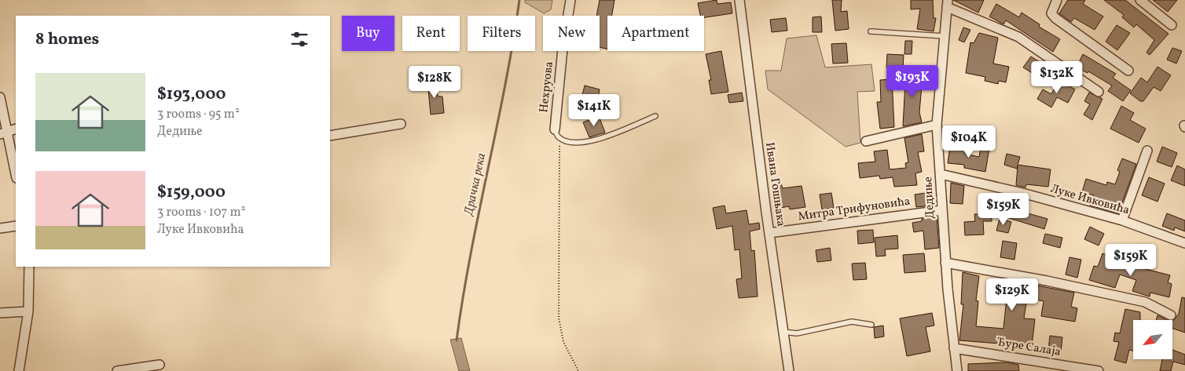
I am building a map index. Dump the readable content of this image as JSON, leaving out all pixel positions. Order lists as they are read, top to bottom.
{
  "streets": {
    "street": [
      "Нехруова",
      "Ивана Гошњака",
      "Дедиње",
      "Луке Ивковића",
      "Митра Трифуновића",
      "Ђуре Салаја"
    ]
  },
  "crossings": [
    ["Ивана Гошњака", "Митра Трифуновића"],
    ["Дедиње", "Луке Ивковића"],
    ["Дедиње", "Митра Трифуновића"],
    ["Дедиње", "Ђуре Салаја"]
  ],
  "water": ["Драчка река"],
  "north": "bottom left",
  "page": {
    "chip": [
      "Buy",
      "Rent",
      "Filters",
      "New",
      "Apartment"
    ],
    "heading": "8 homes",
    "price": [
      "$132K",
      "$193K",
      "$128K",
      "$141K",
      "$104K",
      "$159K",
      "$159K",
      "$129K"
    ],
    "list": [
      {
        "name": "$193,000",
        "note": "3 rooms · 95 m² · Дедиње"
      },
      {
        "name": "$159,000",
        "note": "3 rooms · 107 m² · Луке Ивковића"
      }
    ]
  }
}
